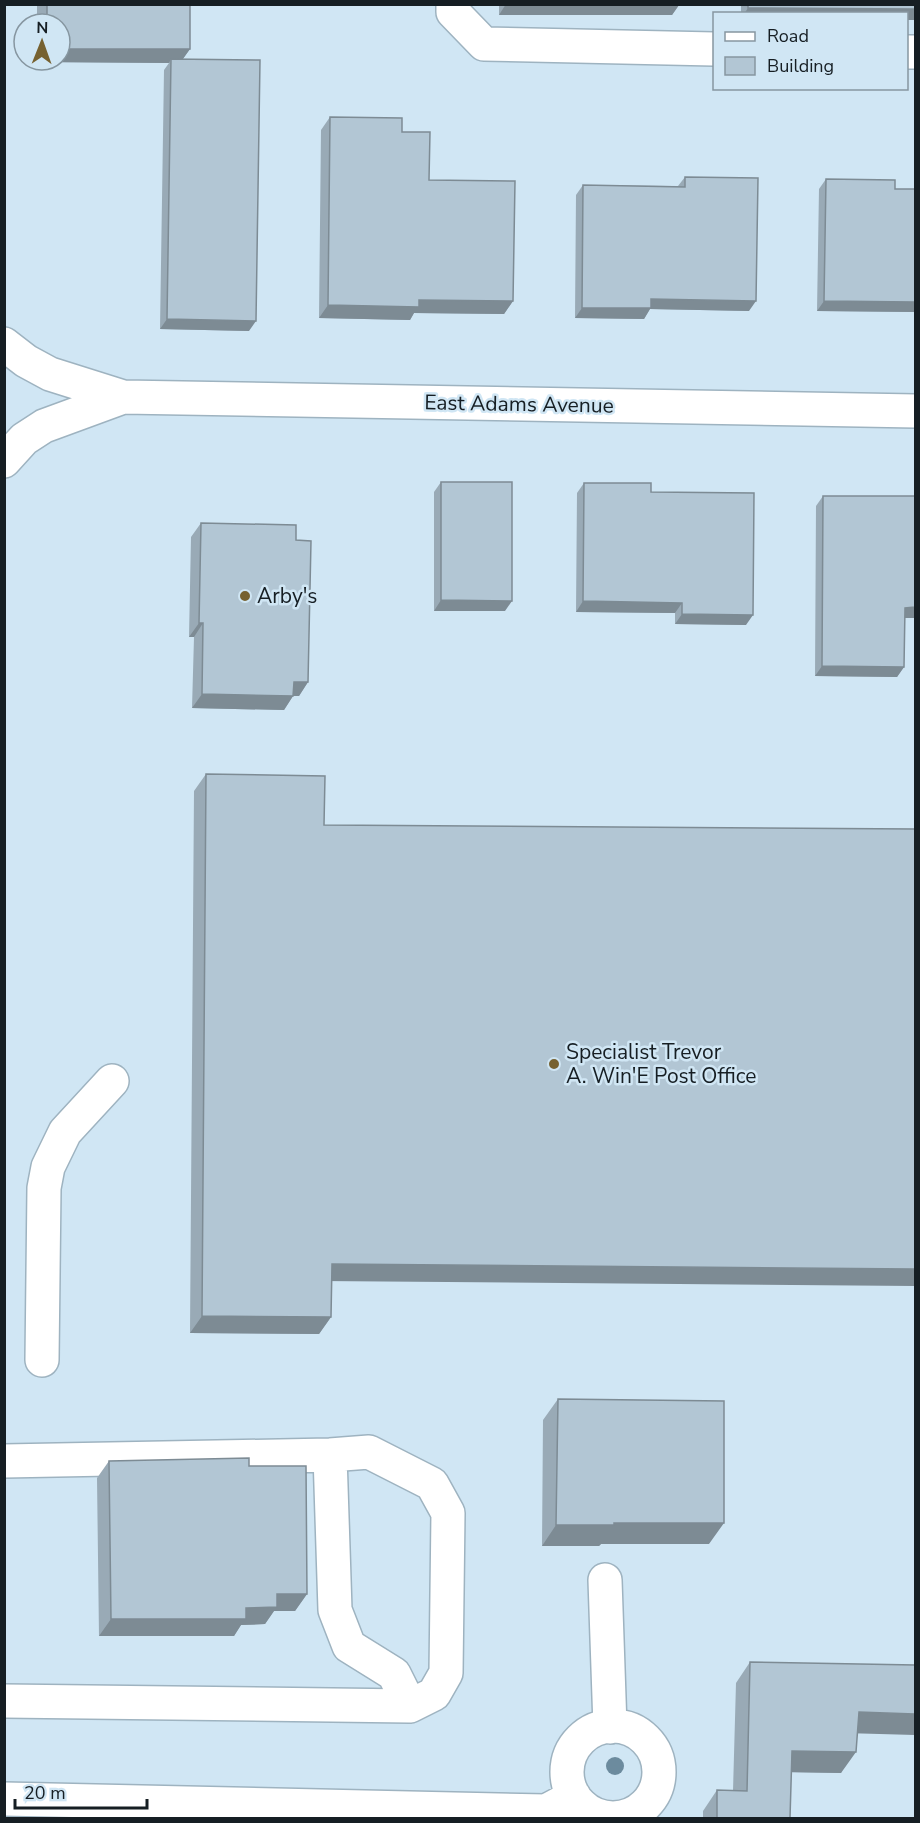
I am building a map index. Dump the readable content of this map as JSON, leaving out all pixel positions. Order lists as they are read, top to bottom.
{
  "streets": {
    "street": ["East Adams Avenue"]
  },
  "places": ["Arby's", "Specialist Trevor A. Win'E Post Office"],
  "legend": ["Road", "Building"],
  "scale_bar": "20 m",
  "north": "top"
}
